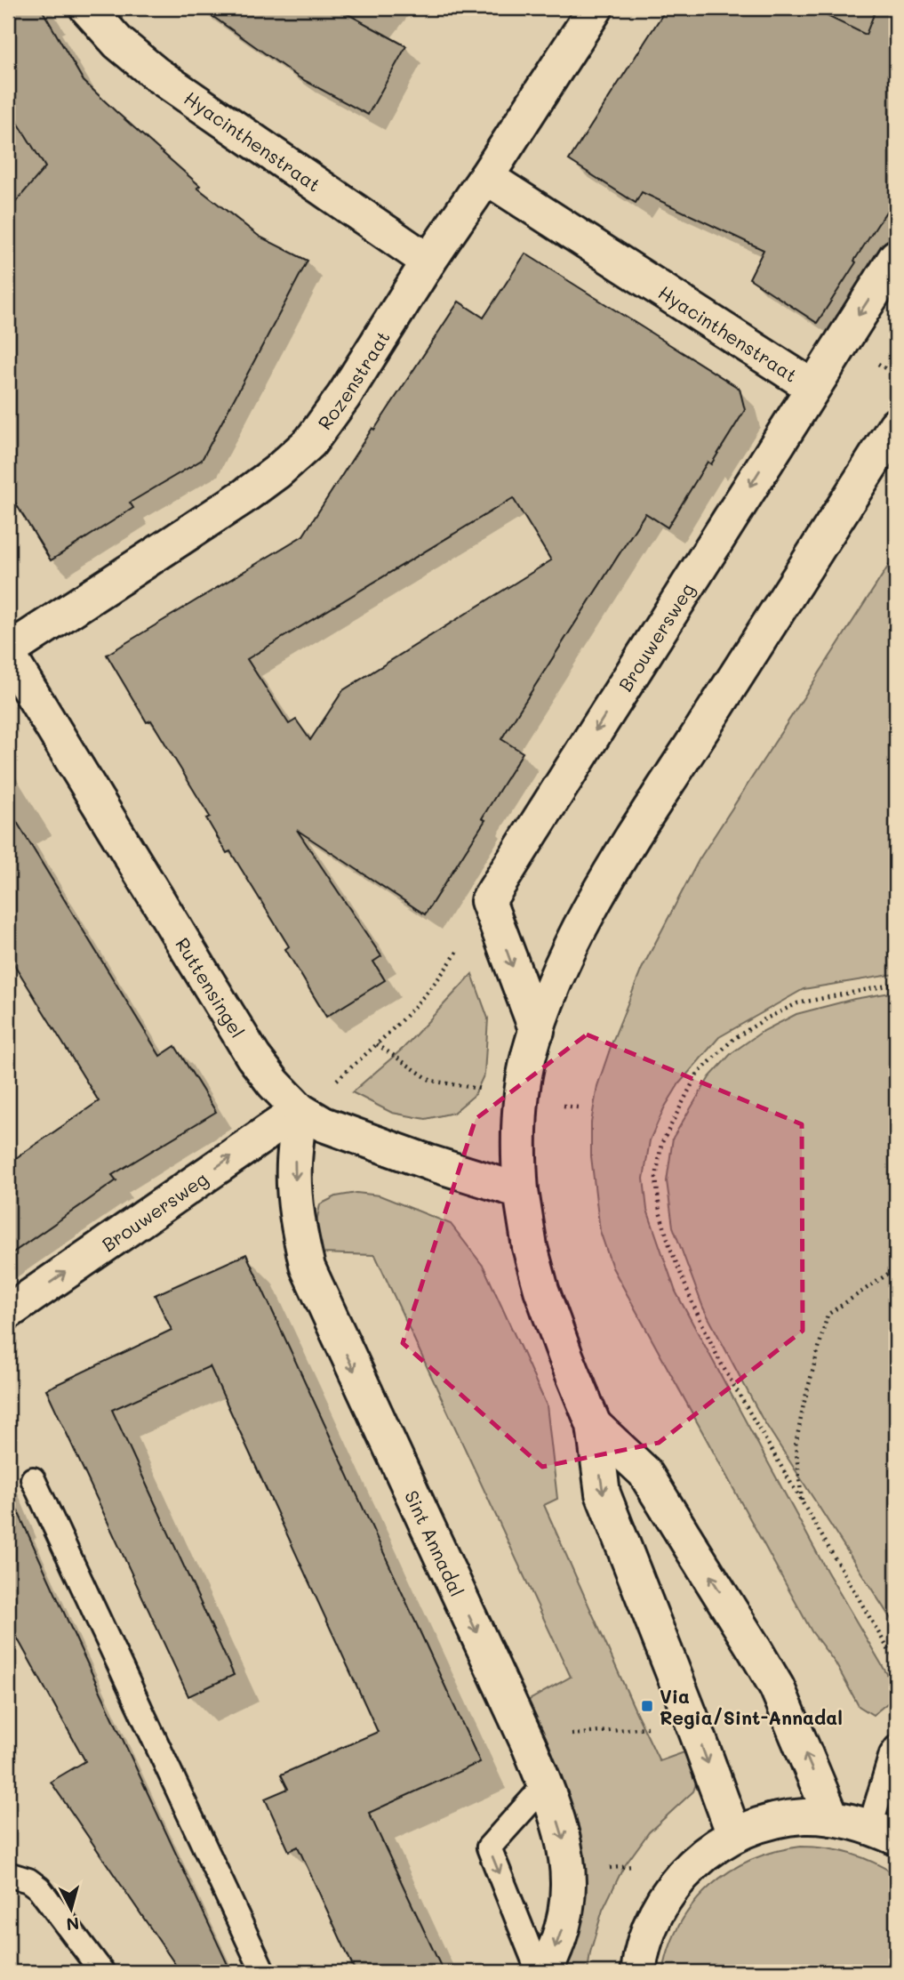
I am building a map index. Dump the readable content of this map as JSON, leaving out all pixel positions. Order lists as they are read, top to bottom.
{
  "streets": {
    "street": [
      "Hyacinthenstraat",
      "Rozenstraat",
      "Brouwersweg",
      "Ruttensingel",
      "Sint Annadal"
    ]
  },
  "crossings": [
    ["Hyacinthenstraat", "Rozenstraat"],
    ["Hyacinthenstraat", "Brouwersweg"],
    ["Rozenstraat", "Ruttensingel"],
    ["Brouwersweg", "Ruttensingel"],
    ["Brouwersweg", "Sint Annadal"],
    ["Ruttensingel", "Sint Annadal"]
  ],
  "places": {
    "transit": ["Via Regia/Sint-Annadal"]
  },
  "north": "bottom"
}
